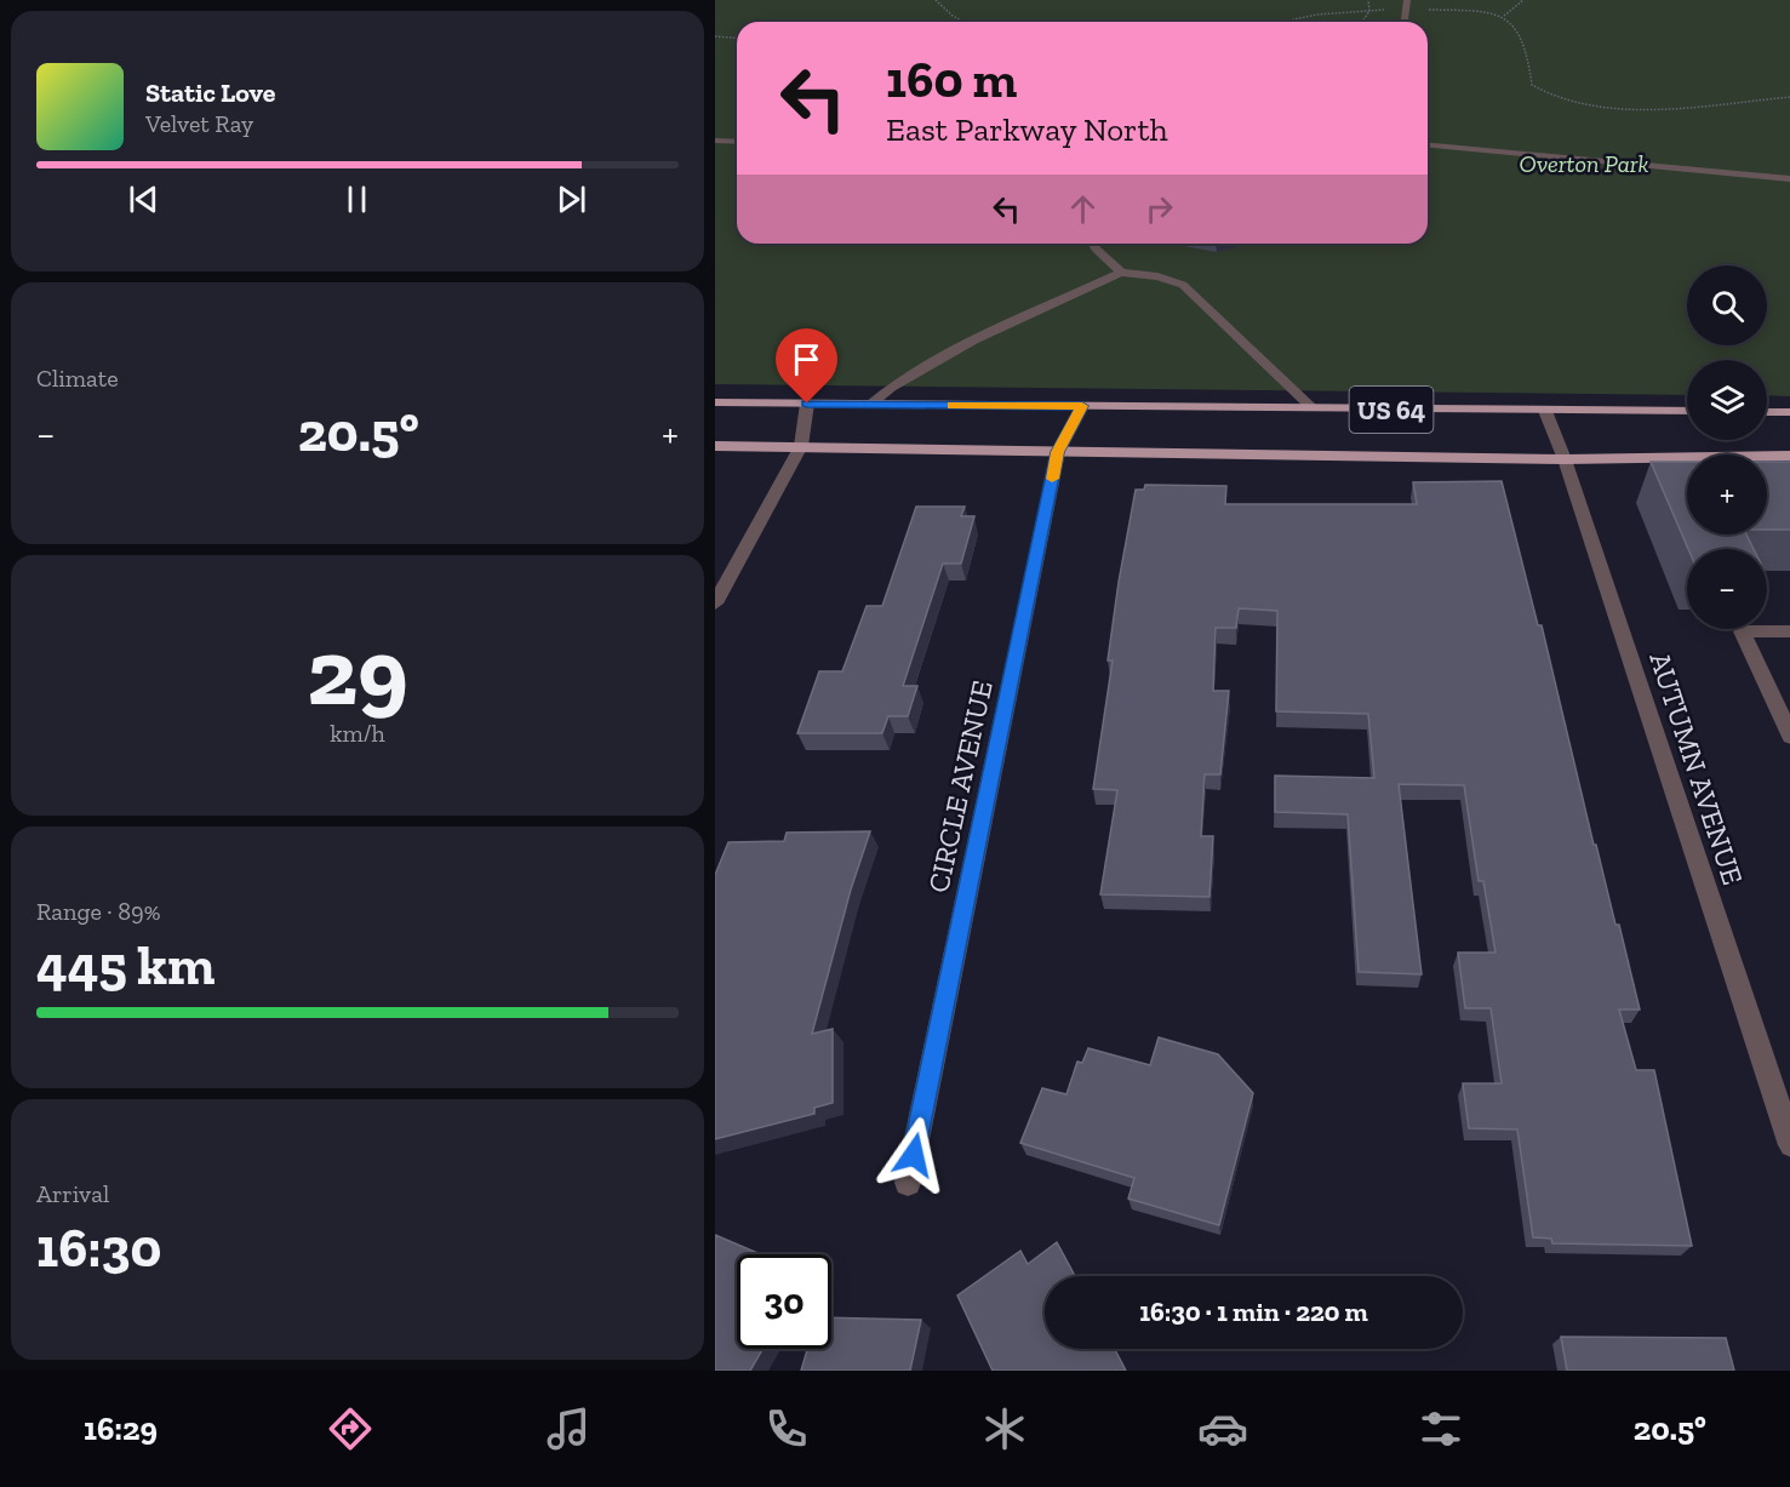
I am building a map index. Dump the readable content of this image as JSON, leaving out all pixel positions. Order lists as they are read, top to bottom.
{
  "streets": {
    "main road": ["US 64"],
    "street": ["AUTUMN AVENUE", "CIRCLE AVENUE"]
  },
  "crossings": [
    ["US 64", "AUTUMN AVENUE"],
    ["US 64", "CIRCLE AVENUE"]
  ],
  "parks": ["Overton Park"],
  "page": {
    "turn": ["160 m", "East Parkway North"],
    "song": ["Static Love", "Velvet Ray"],
    "map_buttons": ["+", "−"],
    "tile": [
      "Climate",
      ["29", "km/h"],
      ["Range · 89%", "445 km"],
      ["Arrival", "16:30"]
    ],
    "heat": ["−", "20.5°", "+"],
    "limit": "30",
    "trip": "16:30 · 1 min · 220 m",
    "tabs": ["16:29", "20.5°"]
  }
}
